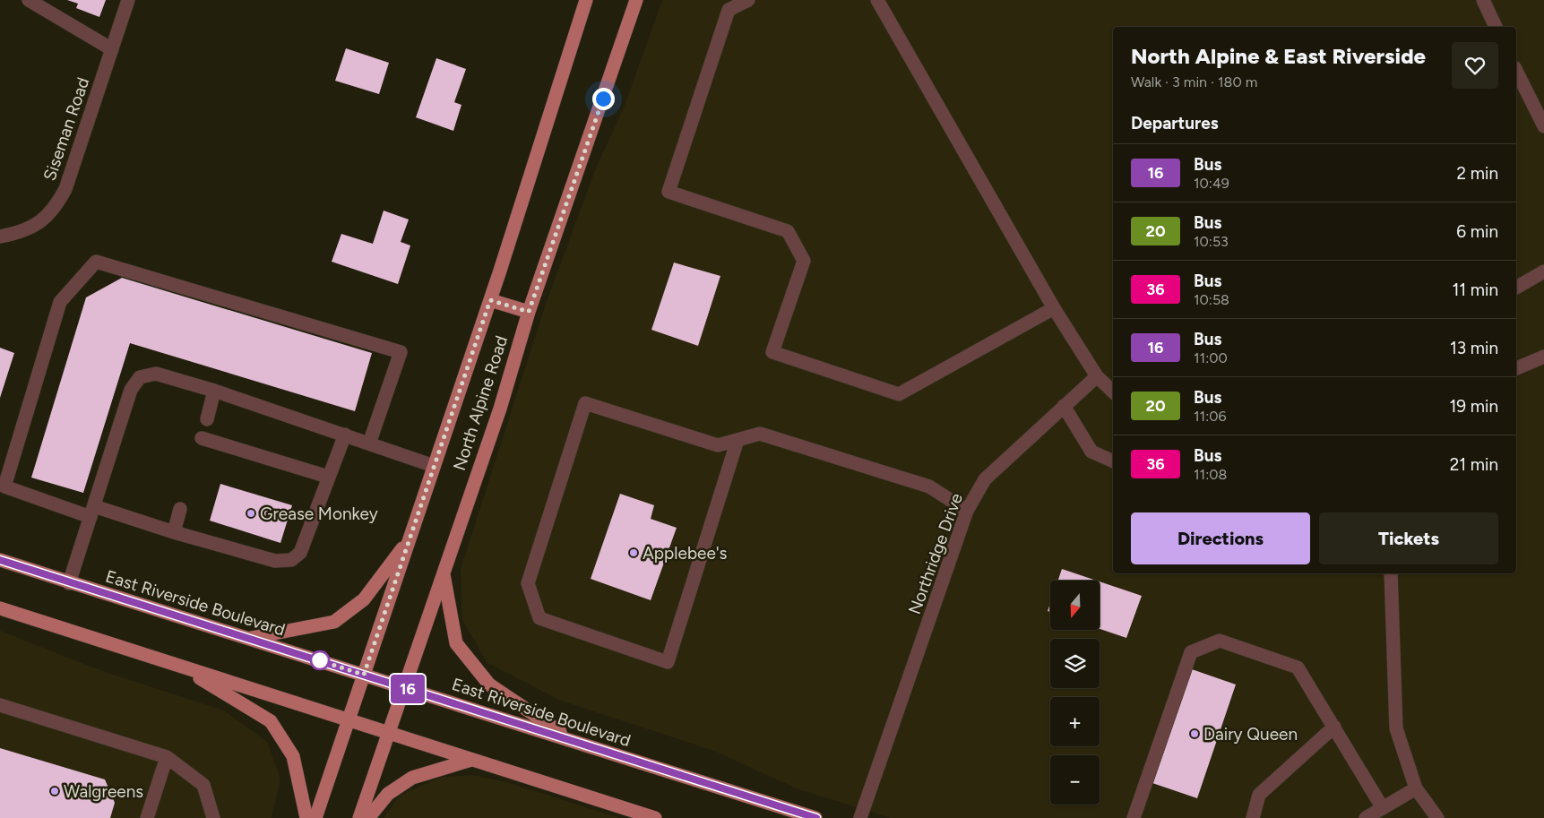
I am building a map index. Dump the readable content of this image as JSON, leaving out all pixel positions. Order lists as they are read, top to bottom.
{
  "streets": {
    "main road": ["North Alpine Road", "East Riverside Boulevard"],
    "street": ["Siseman Road", "Northridge Drive"]
  },
  "crossings": [
    ["North Alpine Road", "East Riverside Boulevard"]
  ],
  "places": [
    "Grease Monkey",
    "Applebee's",
    "Dairy Queen",
    "Walgreens"
  ],
  "lines": ["bus line 16"],
  "north": "bottom",
  "page": {
    "on_map": "16",
    "heading": [
      ["North Alpine & East Riverside", "Walk · 3 min · 180 m"],
      "Departures"
    ],
    "list": [
      {
        "mark": "16",
        "name": "Bus",
        "note": "10:49",
        "value": "2 min"
      },
      {
        "mark": "20",
        "name": "Bus",
        "note": "10:53",
        "value": "6 min"
      },
      {
        "mark": "36",
        "name": "Bus",
        "note": "10:58",
        "value": "11 min"
      },
      {
        "mark": "16",
        "name": "Bus",
        "note": "11:00",
        "value": "13 min"
      },
      {
        "mark": "20",
        "name": "Bus",
        "note": "11:06",
        "value": "19 min"
      },
      {
        "mark": "36",
        "name": "Bus",
        "note": "11:08",
        "value": "21 min"
      }
    ],
    "buttons": ["Directions", "Tickets"],
    "map_buttons": ["+", "−"]
  }
}
